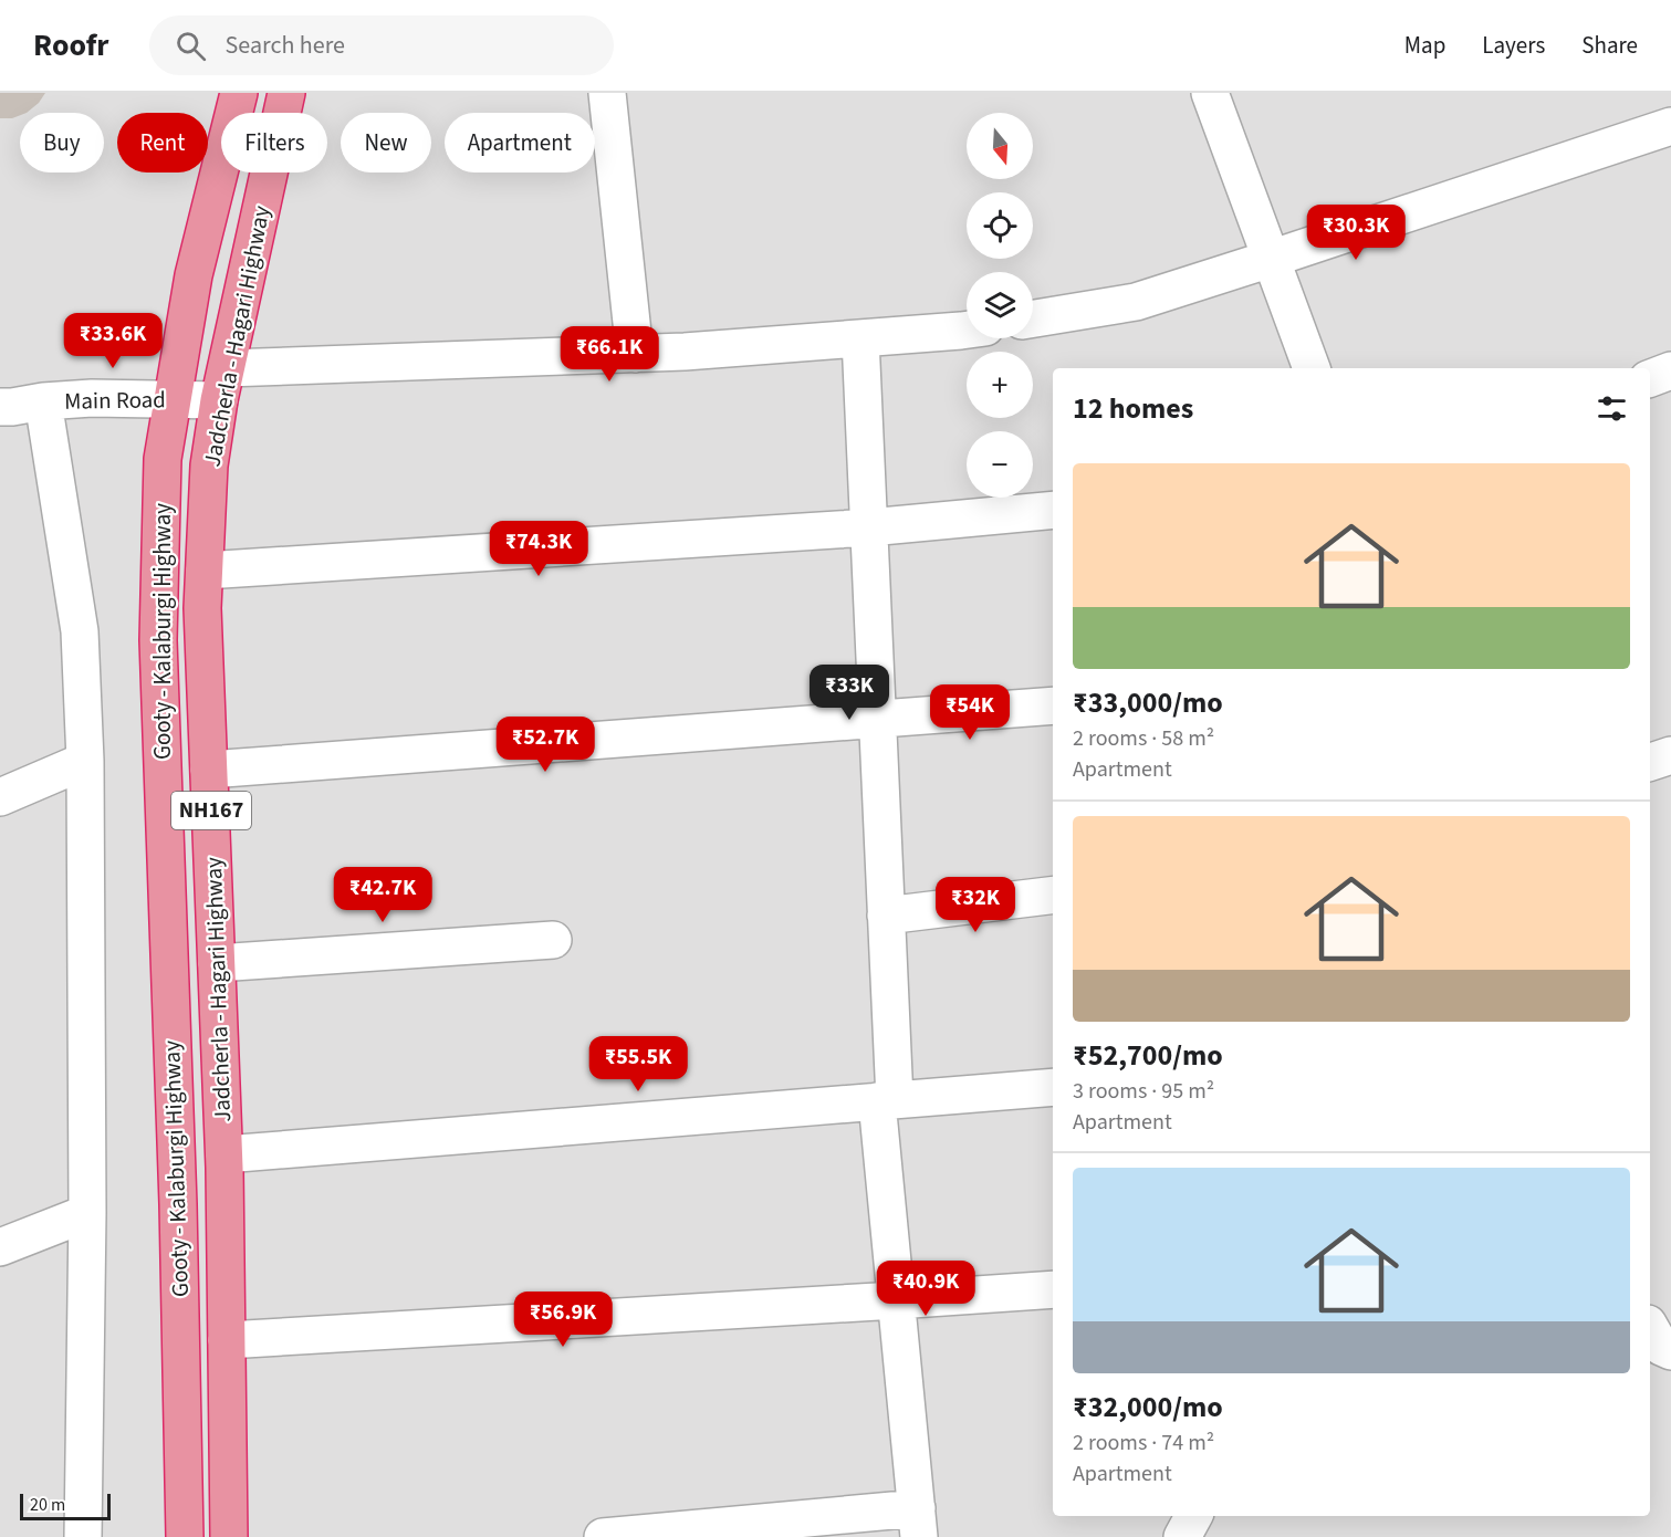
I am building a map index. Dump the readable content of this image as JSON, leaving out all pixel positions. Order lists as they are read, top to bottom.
{
  "streets": {
    "highway": ["Jadcherla - Hagari Highway", "Gooty - Kalaburgi Highway", "NH167"],
    "street": ["Main Road"]
  },
  "crossings": [
    ["Jadcherla - Hagari Highway", "Main Road"],
    ["Main Road", "Gooty - Kalaburgi Highway"]
  ],
  "scale_bar": "20 m",
  "north": "bottom",
  "page": {
    "header": "Roofr",
    "search": "Search here",
    "nav": ["Map", "Layers", "Share"],
    "map_buttons": ["+", "−"],
    "chip": [
      "Buy",
      "Rent",
      "Filters",
      "New",
      "Apartment"
    ],
    "price": [
      "₹30.3K",
      "₹33.6K",
      "₹66.1K",
      "₹74.3K",
      "₹33K",
      "₹54K",
      "₹52.7K",
      "₹42.7K",
      "₹32K",
      "₹55.5K",
      "₹40.9K",
      "₹56.9K"
    ],
    "heading": "12 homes",
    "list": [
      {
        "name": "₹33,000/mo",
        "note": "2 rooms · 58 m² · Apartment"
      },
      {
        "name": "₹52,700/mo",
        "note": "3 rooms · 95 m² · Apartment"
      },
      {
        "name": "₹32,000/mo",
        "note": "2 rooms · 74 m² · Apartment"
      }
    ],
    "scale": "20 m"
  }
}
